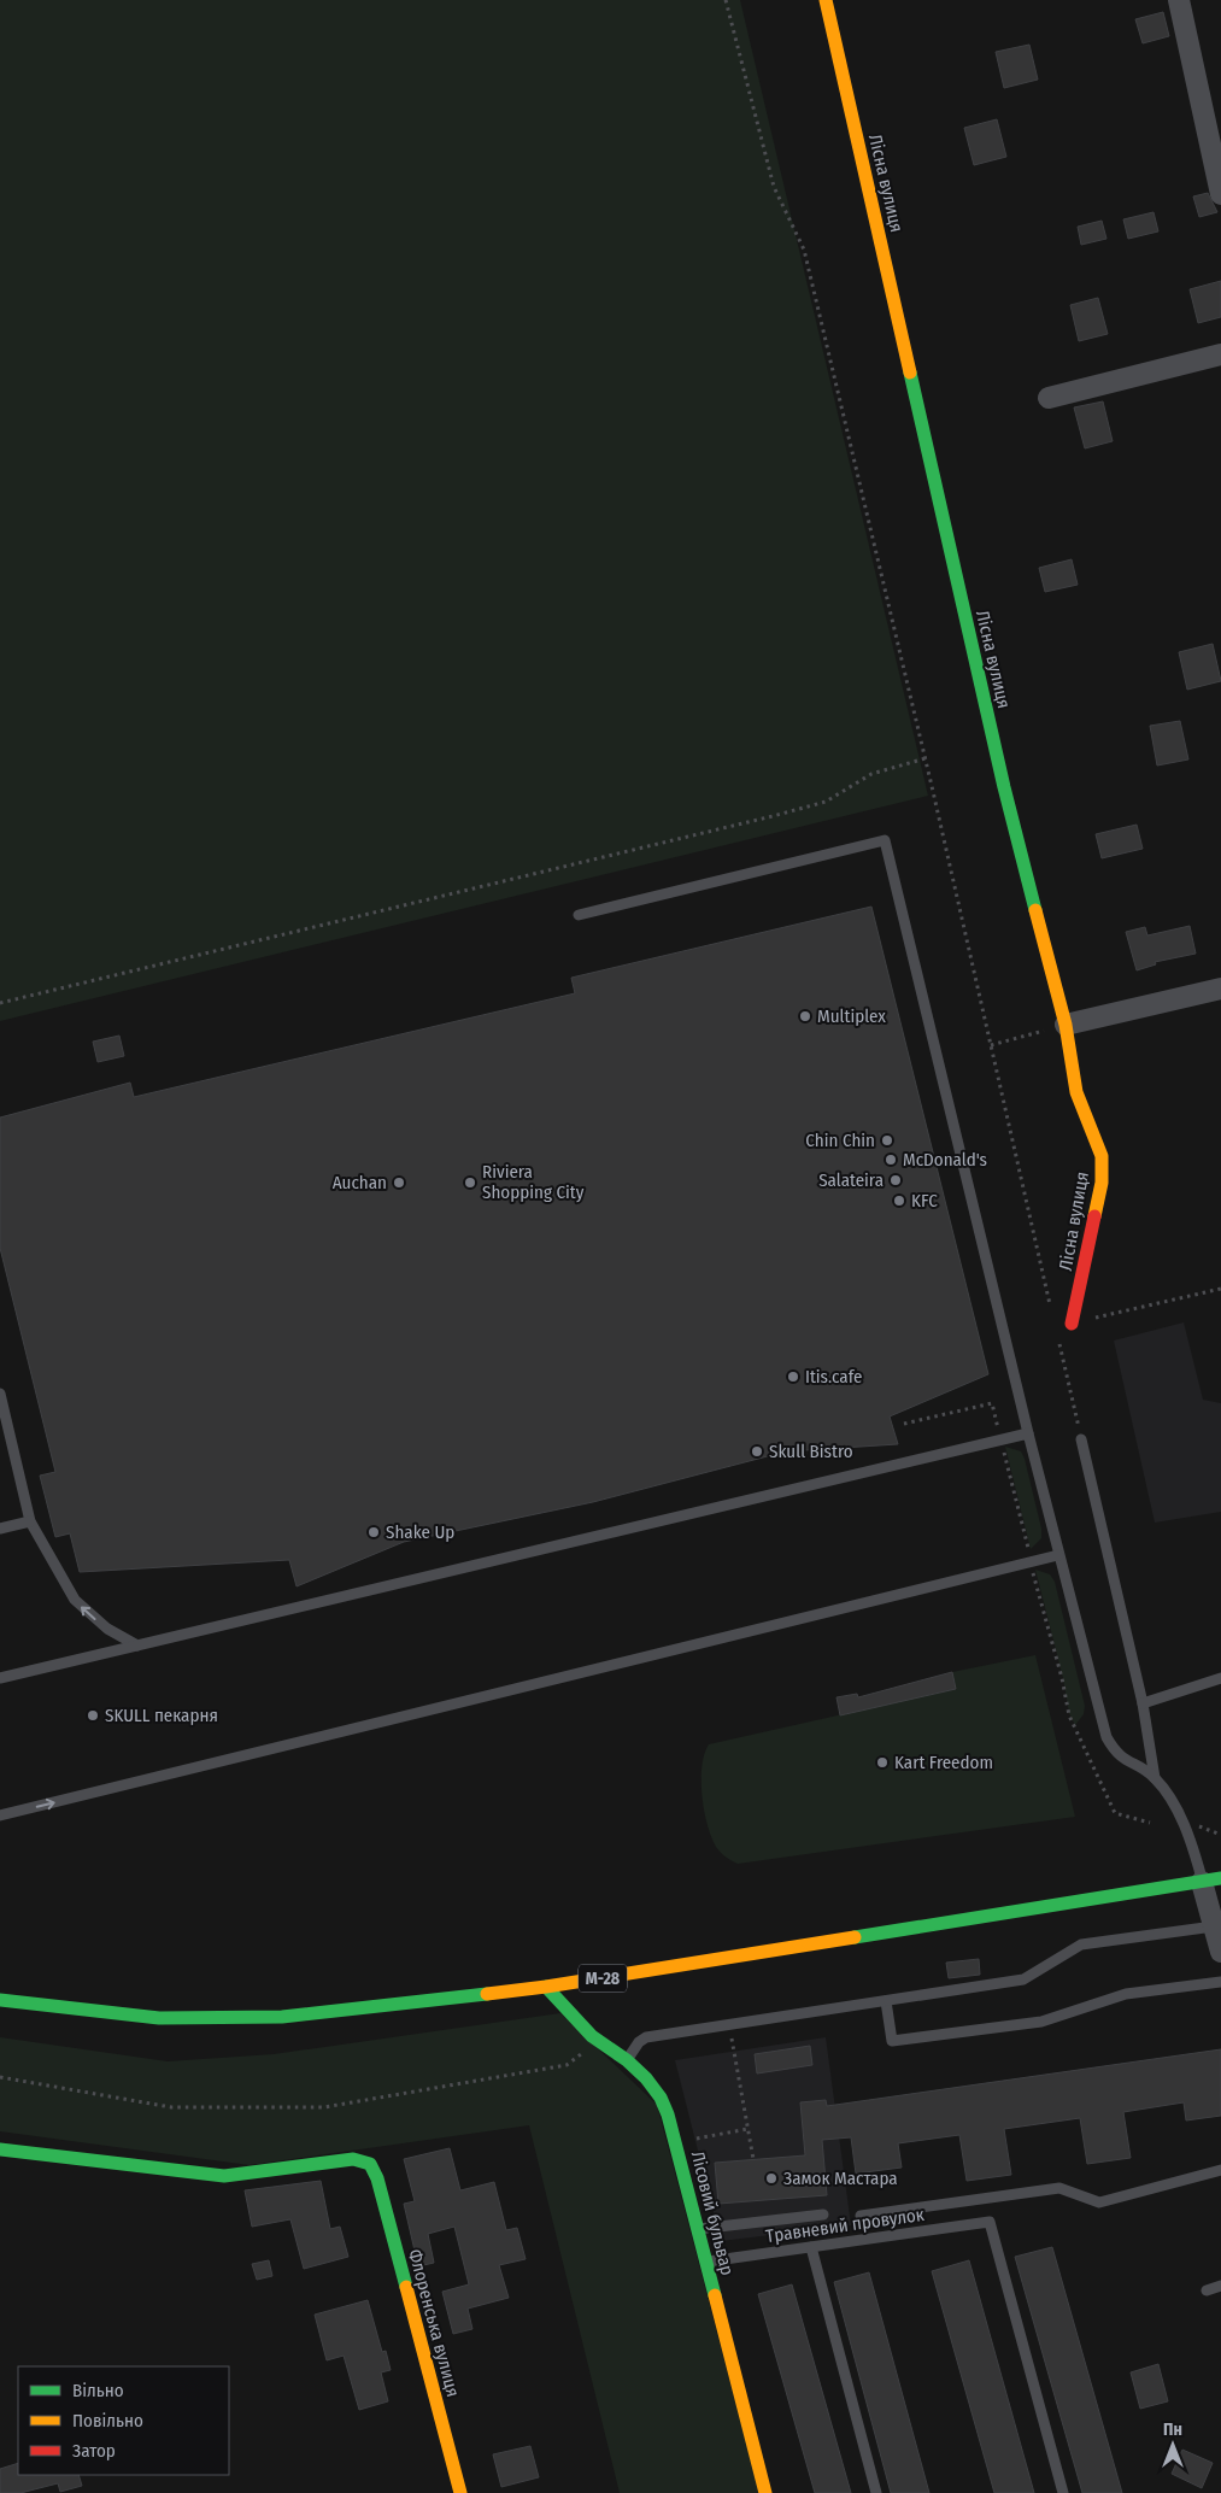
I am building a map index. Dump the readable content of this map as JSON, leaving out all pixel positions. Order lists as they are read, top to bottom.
{
  "streets": {
    "main road": [
      "Лісна вулиця",
      "М-28",
      "Лісовий бульвар",
      "Флоренська вулиця"
    ],
    "lane": ["Травневий провулок"]
  },
  "crossings": [
    ["М-28", "Лісовий бульвар"],
    ["Лісовий бульвар", "Травневий провулок"]
  ],
  "places": [
    "Multiplex",
    "Chin Chin",
    "McDonald's",
    "Salateira",
    "Auchan",
    "Riviera Shopping City",
    "KFC",
    "Itis.cafe",
    "Skull Bistro",
    "Shake Up",
    "SKULL пекарня",
    "Kart Freedom",
    "Замок Мастара"
  ],
  "legend": ["Вільно", "Повільно", "Затор"],
  "north": "top"
}
